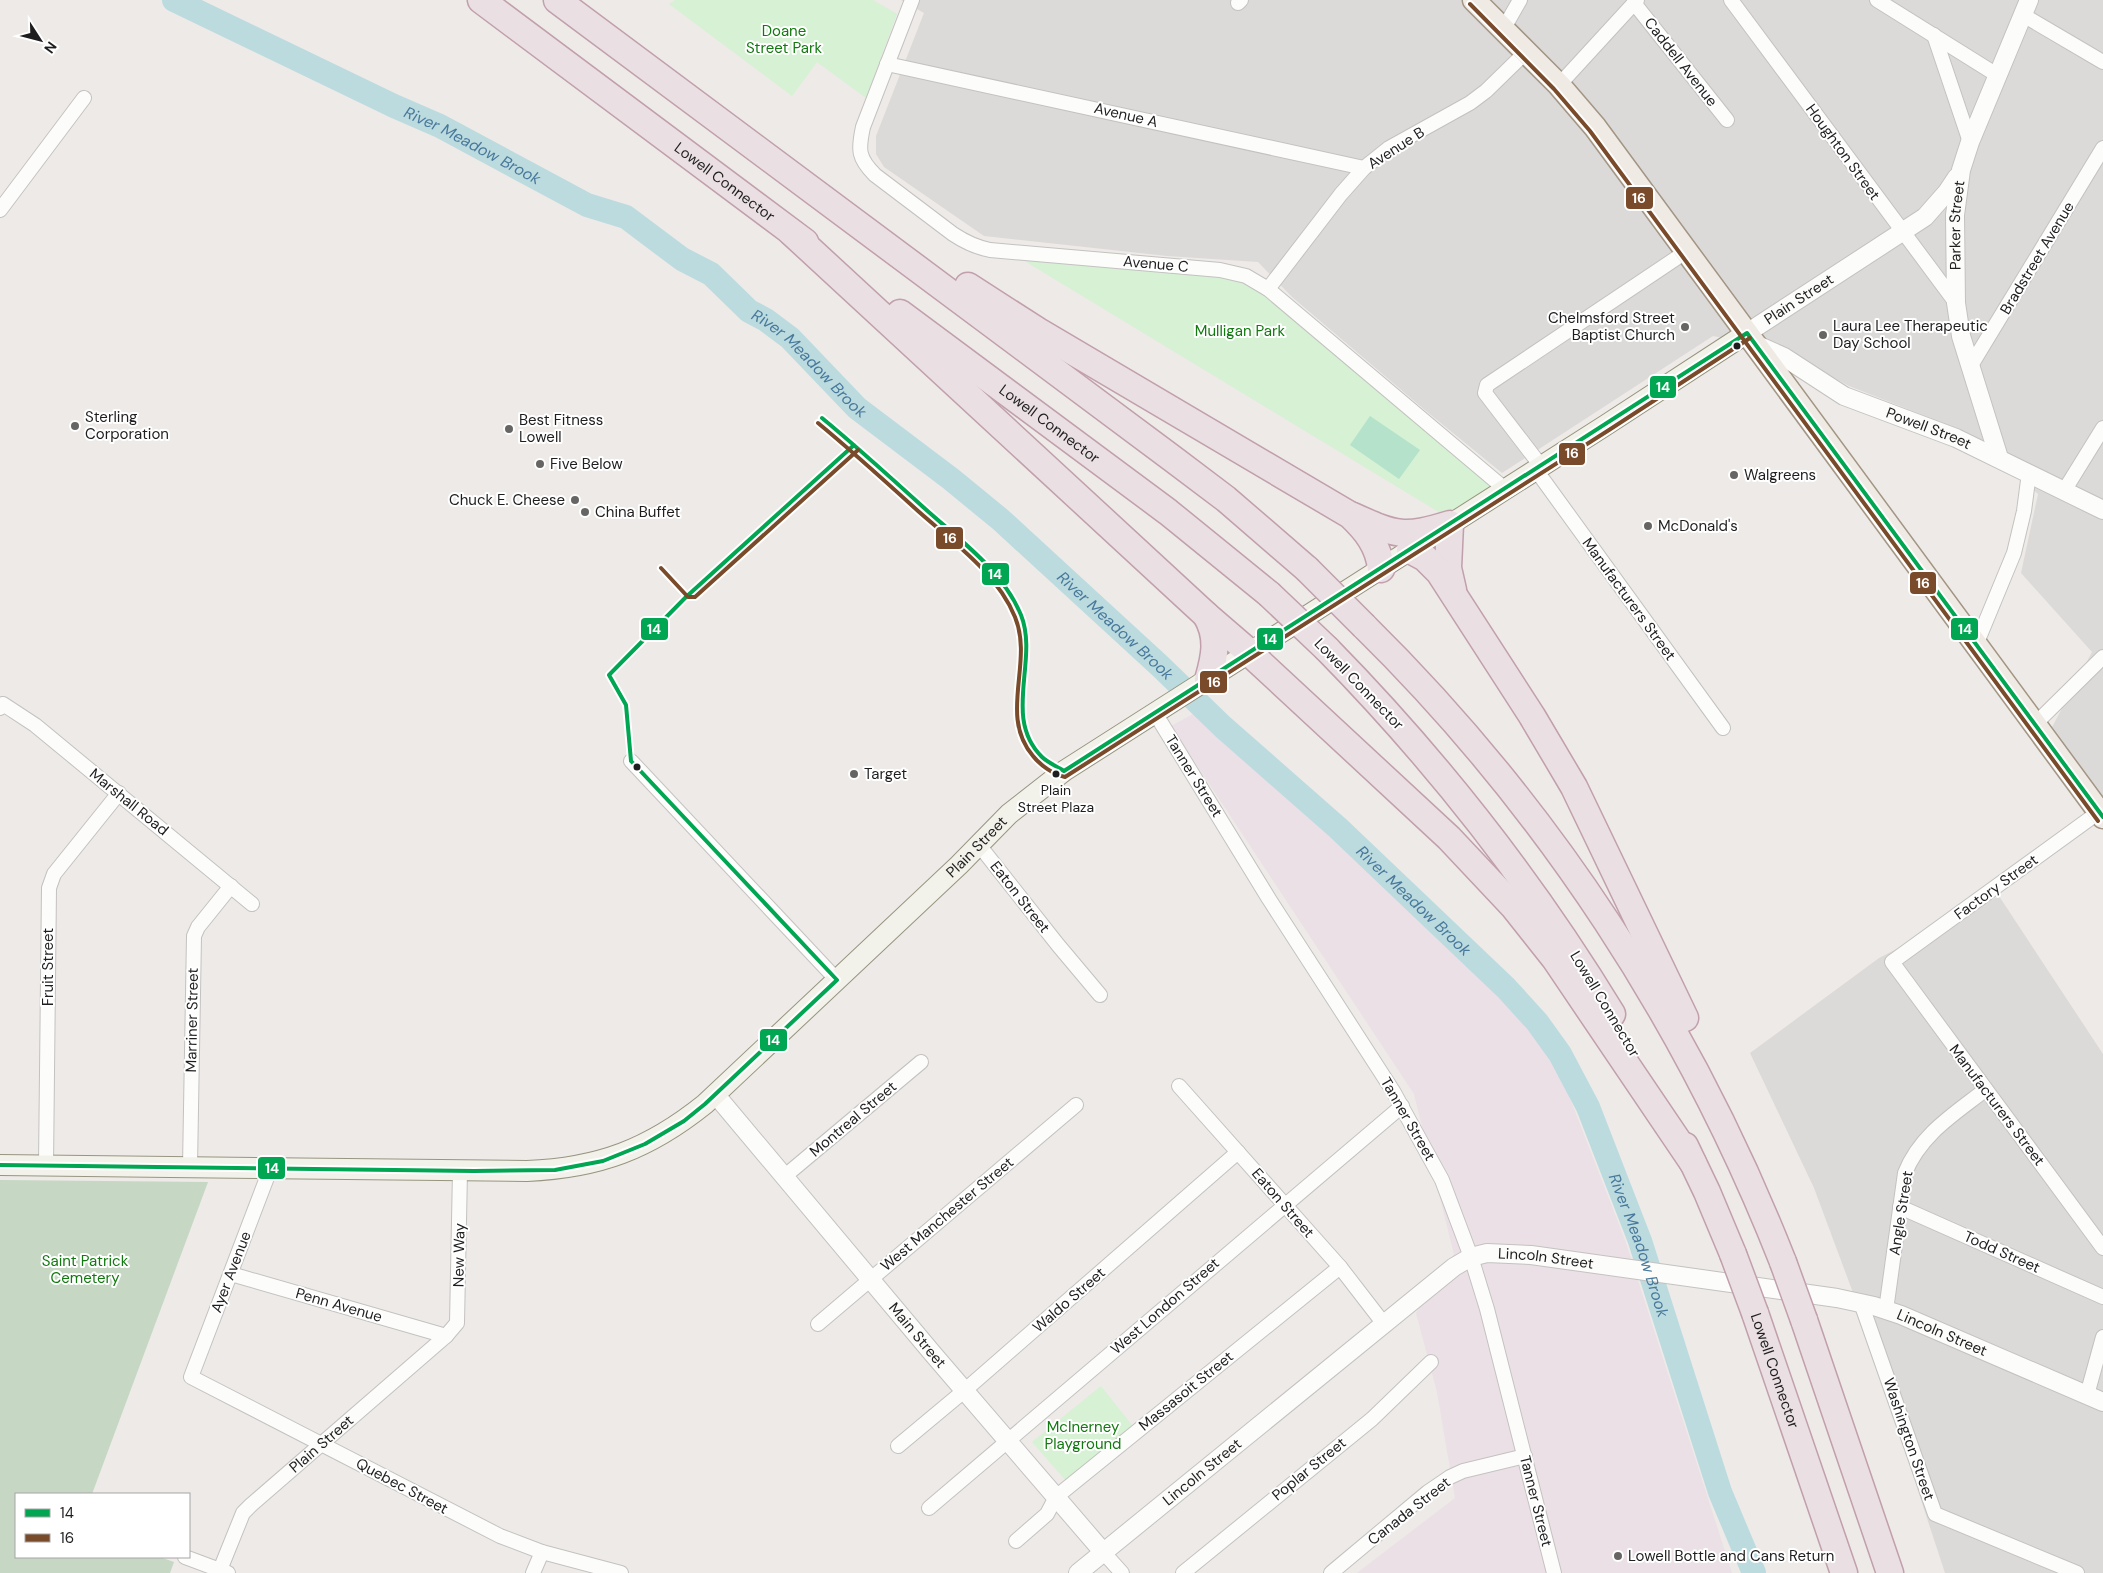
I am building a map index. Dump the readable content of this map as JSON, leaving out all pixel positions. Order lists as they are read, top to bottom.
{
  "streets": {
    "highway": ["Lowell Connector"],
    "main road": ["Plain Street"],
    "street": [
      "Caddell Avenue",
      "Avenue A",
      "Avenue B",
      "Houghton Street",
      "Parker Street",
      "Bradstreet Avenue",
      "Avenue C",
      "Powell Street",
      "Manufacturers Street",
      "Tanner Street",
      "Marshall Road",
      "Factory Street",
      "Eaton Street",
      "Fruit Street",
      "Marriner Street",
      "Montreal Street",
      "Angle Street",
      "West Manchester Street",
      "Todd Street",
      "New Way",
      "Lincoln Street",
      "Ayer Avenue",
      "Waldo Street",
      "Penn Avenue",
      "West London Street",
      "Main Street",
      "Massasoit Street",
      "Washington Street",
      "Poplar Street",
      "Quebec Street",
      "Canada Street"
    ]
  },
  "crossings": [
    ["Avenue A", "Avenue B"],
    ["Avenue A", "Avenue C"],
    ["Avenue B", "Avenue C"],
    ["Houghton Street", "Parker Street"],
    ["Houghton Street", "Plain Street"],
    ["Parker Street", "Bradstreet Avenue"],
    ["Parker Street", "Plain Street"],
    ["Parker Street", "Powell Street"],
    ["Avenue C", "Plain Street"],
    ["Plain Street", "Powell Street"],
    ["Plain Street", "Manufacturers Street"],
    ["Plain Street", "Tanner Street"],
    ["Plain Street", "Eaton Street"],
    ["Plain Street", "Fruit Street"],
    ["Plain Street", "Marriner Street"],
    ["Plain Street", "New Way"],
    ["Plain Street", "Ayer Avenue"],
    ["Plain Street", "Penn Avenue"],
    ["Plain Street", "Main Street"],
    ["Plain Street", "Quebec Street"],
    ["Manufacturers Street", "Factory Street"],
    ["Manufacturers Street", "Angle Street"],
    ["Tanner Street", "Lincoln Street"],
    ["Tanner Street", "West London Street"],
    ["Tanner Street", "Canada Street"],
    ["Marshall Road", "Fruit Street"],
    ["Marshall Road", "Marriner Street"],
    ["Eaton Street", "Lincoln Street"],
    ["Eaton Street", "Waldo Street"],
    ["Eaton Street", "West London Street"],
    ["Eaton Street", "Massasoit Street"],
    ["Montreal Street", "Main Street"],
    ["Angle Street", "Todd Street"],
    ["Angle Street", "Lincoln Street"],
    ["West Manchester Street", "Main Street"],
    ["New Way", "Penn Avenue"],
    ["Lincoln Street", "Main Street"],
    ["Lincoln Street", "Washington Street"],
    ["Ayer Avenue", "Penn Avenue"],
    ["Ayer Avenue", "Quebec Street"],
    ["Waldo Street", "Main Street"],
    ["West London Street", "Main Street"],
    ["Main Street", "Massasoit Street"]
  ],
  "water": ["River Meadow Brook"],
  "parks": [
    "Doane Street Park",
    "Mulligan Park",
    "Saint Patrick Cemetery",
    "McInerney Playground"
  ],
  "places": [
    "Chelmsford Street Baptist Church",
    "Laura Lee Therapeutic Day School",
    "Sterling Corporation",
    "Best Fitness Lowell",
    "Five Below",
    "Walgreens",
    "Chuck E. Cheese",
    "China Buffet",
    "McDonald's",
    "Target",
    "Plain Street Plaza",
    "Lowell Bottle and Cans Return"
  ],
  "lines": ["transit line 16", "transit line 14"],
  "legend": ["14", "16"],
  "north": "bottom right"
}
